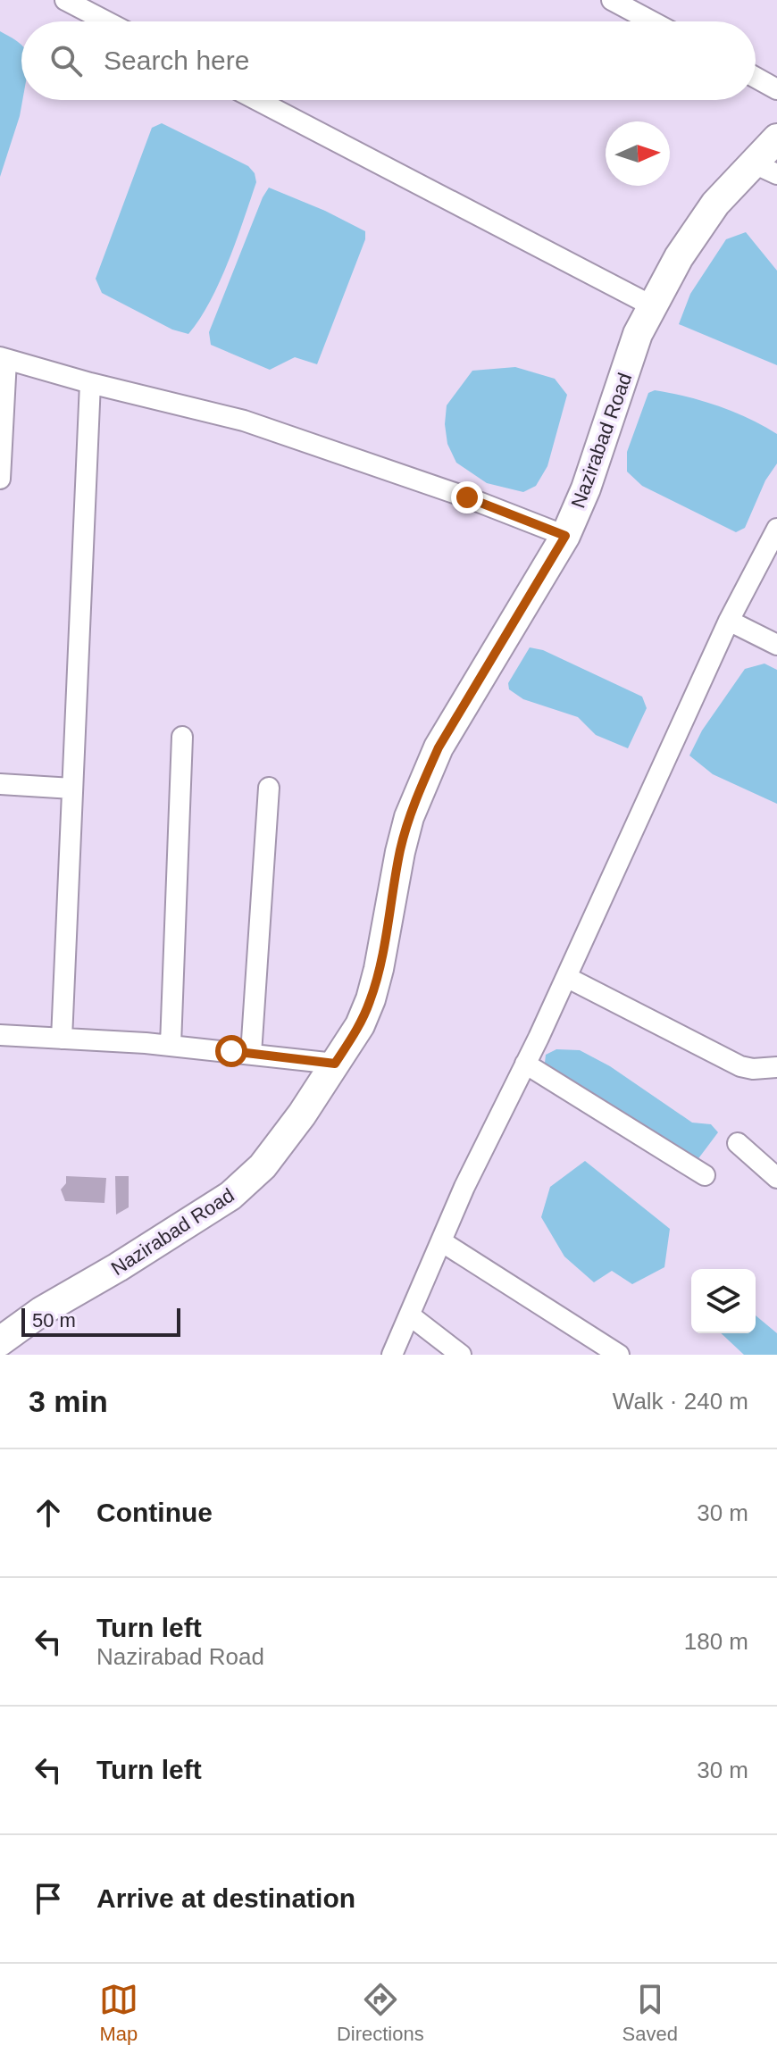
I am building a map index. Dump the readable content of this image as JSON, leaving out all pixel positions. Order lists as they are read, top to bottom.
{
  "streets": {
    "main road": ["Nazirabad Road"]
  },
  "scale_bar": "50 m",
  "north": "right",
  "page": {
    "search": "Search here",
    "scale": "50 m",
    "heading": ["3 min", "Walk · 240 m"],
    "list": [
      ["Continue", "30 m"],
      ["Turn left", "Nazirabad Road", "180 m"],
      ["Turn left", "30 m"],
      "Arrive at destination"
    ],
    "nav": ["Map", "Directions", "Saved"]
  }
}
